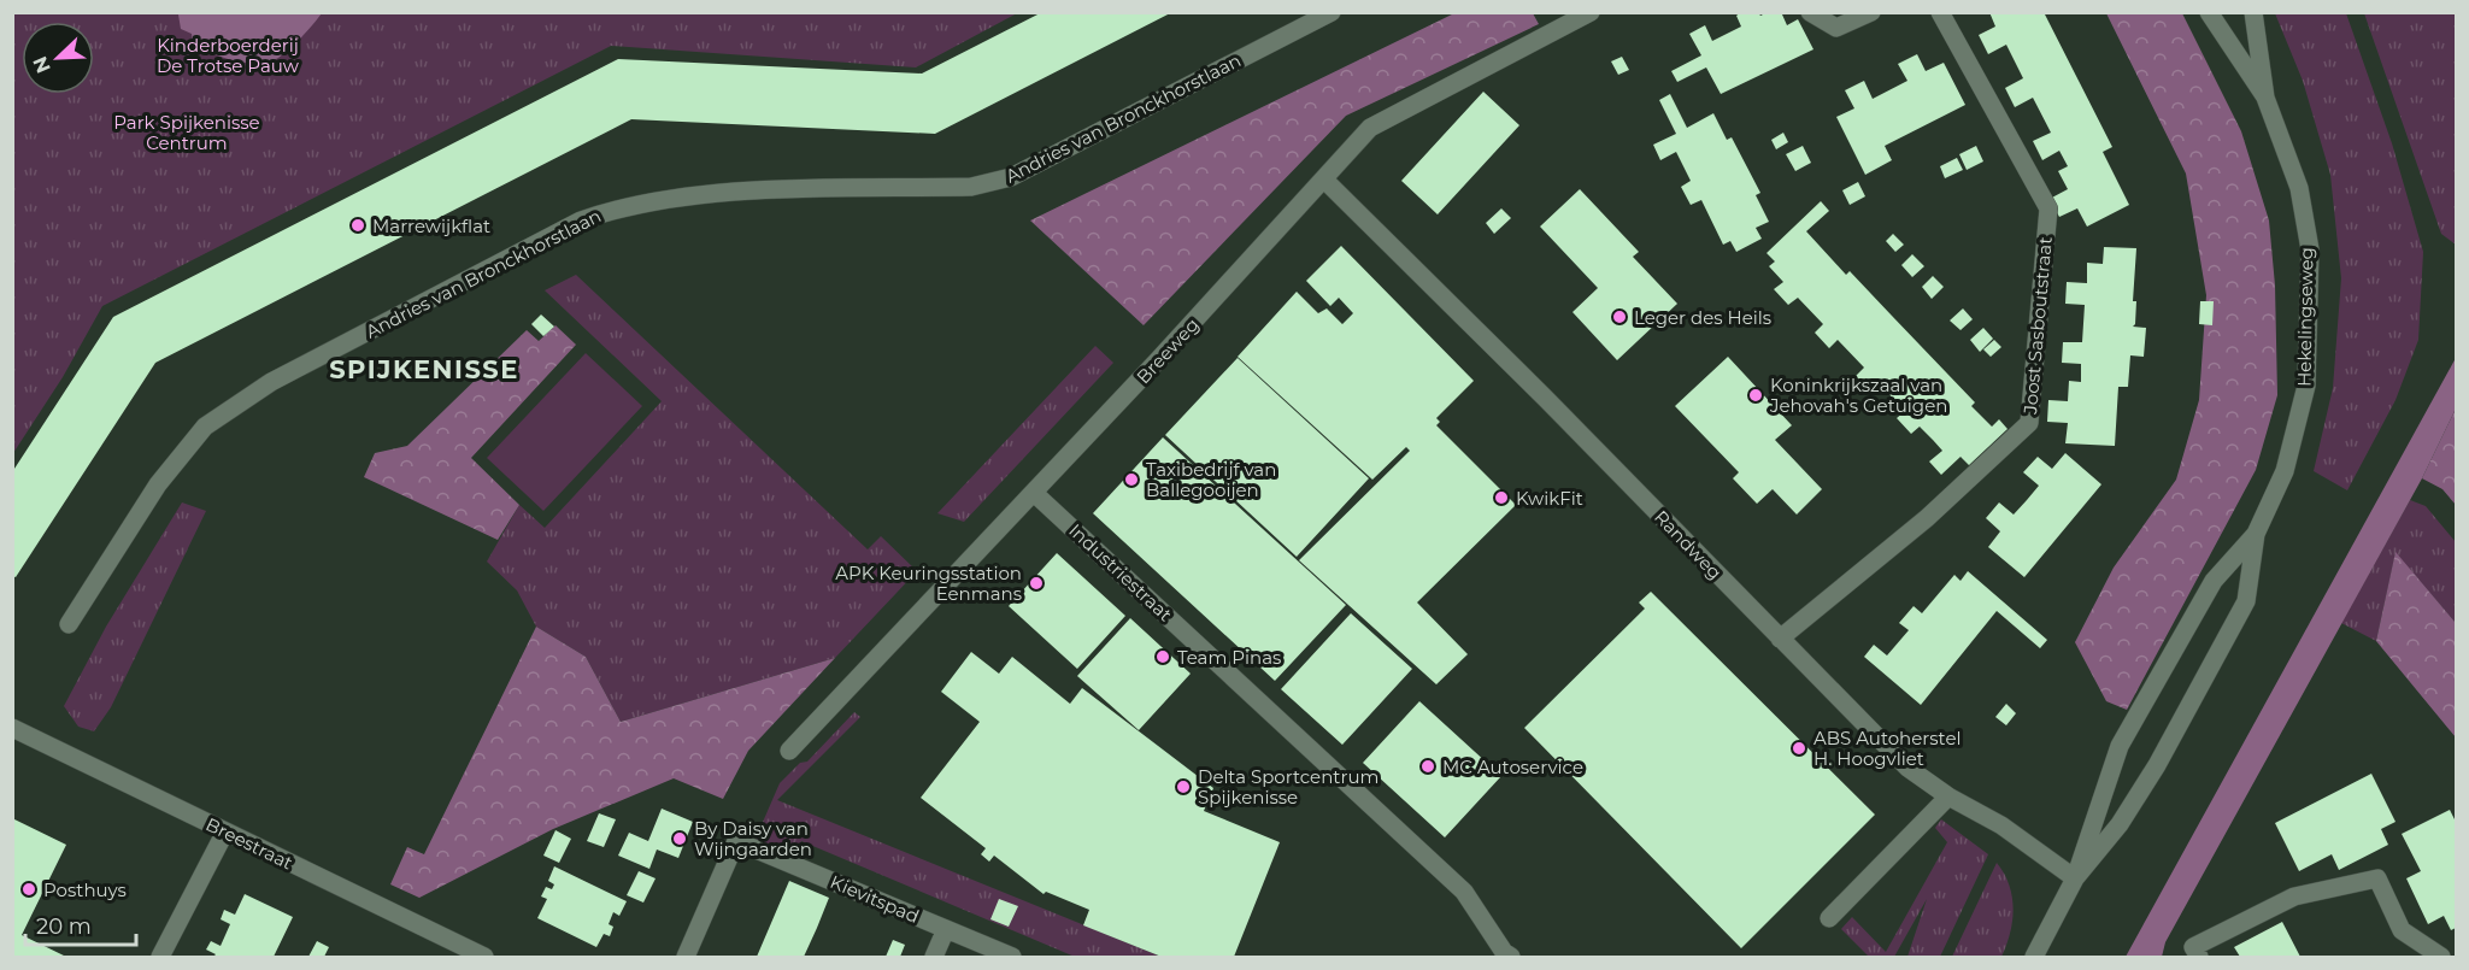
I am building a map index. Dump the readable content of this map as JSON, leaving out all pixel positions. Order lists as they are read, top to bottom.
{
  "streets": {
    "street": [
      "Andries van Bronckhorstlaan",
      "Hekelingseweg",
      "Joost Sasboutstraat",
      "Breeweg",
      "Randweg",
      "Industriestraat",
      "Breestraat",
      "Kievitspad"
    ]
  },
  "crossings": [
    ["Hekelingseweg", "Randweg"],
    ["Joost Sasboutstraat", "Randweg"],
    ["Breeweg", "Randweg"],
    ["Breeweg", "Industriestraat"]
  ],
  "districts": ["SPIJKENISSE"],
  "parks": ["Kinderboerderij De Trotse Pauw", "Park Spijkenisse Centrum"],
  "places": [
    "Marrewijkflat",
    "Leger des Heils",
    "Koninkrijkszaal van Jehovah's Getuigen",
    "Taxibedrijf van Ballegooijen",
    "KwikFit",
    "APK Keuringsstation Eenmans",
    "Team Pinas",
    "ABS Autoherstel H. Hoogvliet",
    "MC Autoservice",
    "Delta Sportcentrum Spijkenisse",
    "By Daisy van Wijngaarden",
    "Posthuys"
  ],
  "scale_bar": "20 m",
  "north": "bottom left"
}
